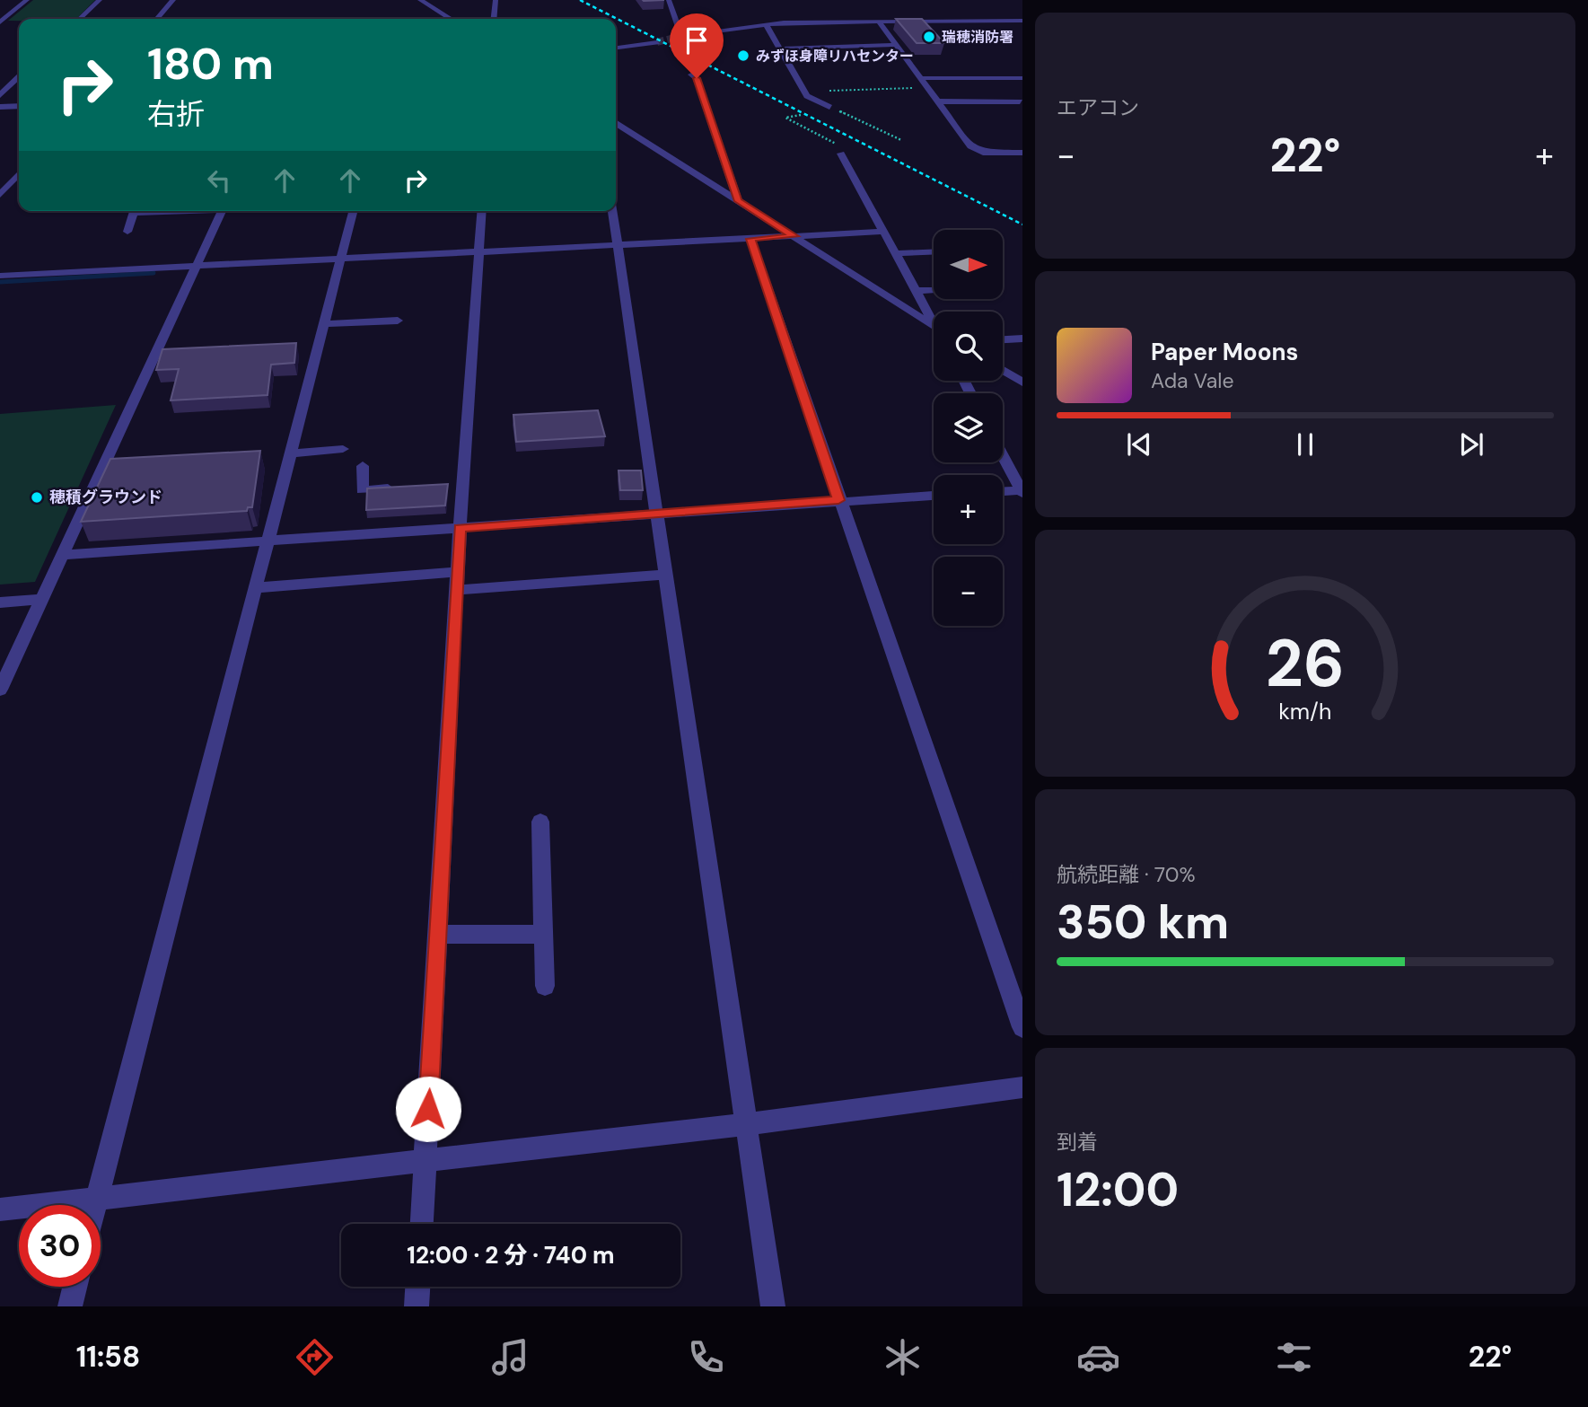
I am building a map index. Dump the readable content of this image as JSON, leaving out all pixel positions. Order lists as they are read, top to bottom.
{
  "places": ["瑞穂消防署", "みずほ身障リハセンター", "穂積グラウンド"],
  "north": "right",
  "page": {
    "tile": [
      "エアコン",
      ["航続距離 · 70%", "350 km"],
      ["到着", "12:00"]
    ],
    "turn": ["180 m", "右折"],
    "heat": ["−", "22°", "+"],
    "map_buttons": ["+", "−"],
    "song": ["Paper Moons", "Ada Vale"],
    "limit": "30",
    "trip": "12:00 · 2 分 · 740 m",
    "tabs": ["11:58", "22°"],
    "gauge": ["26", "km/h"]
  }
}
